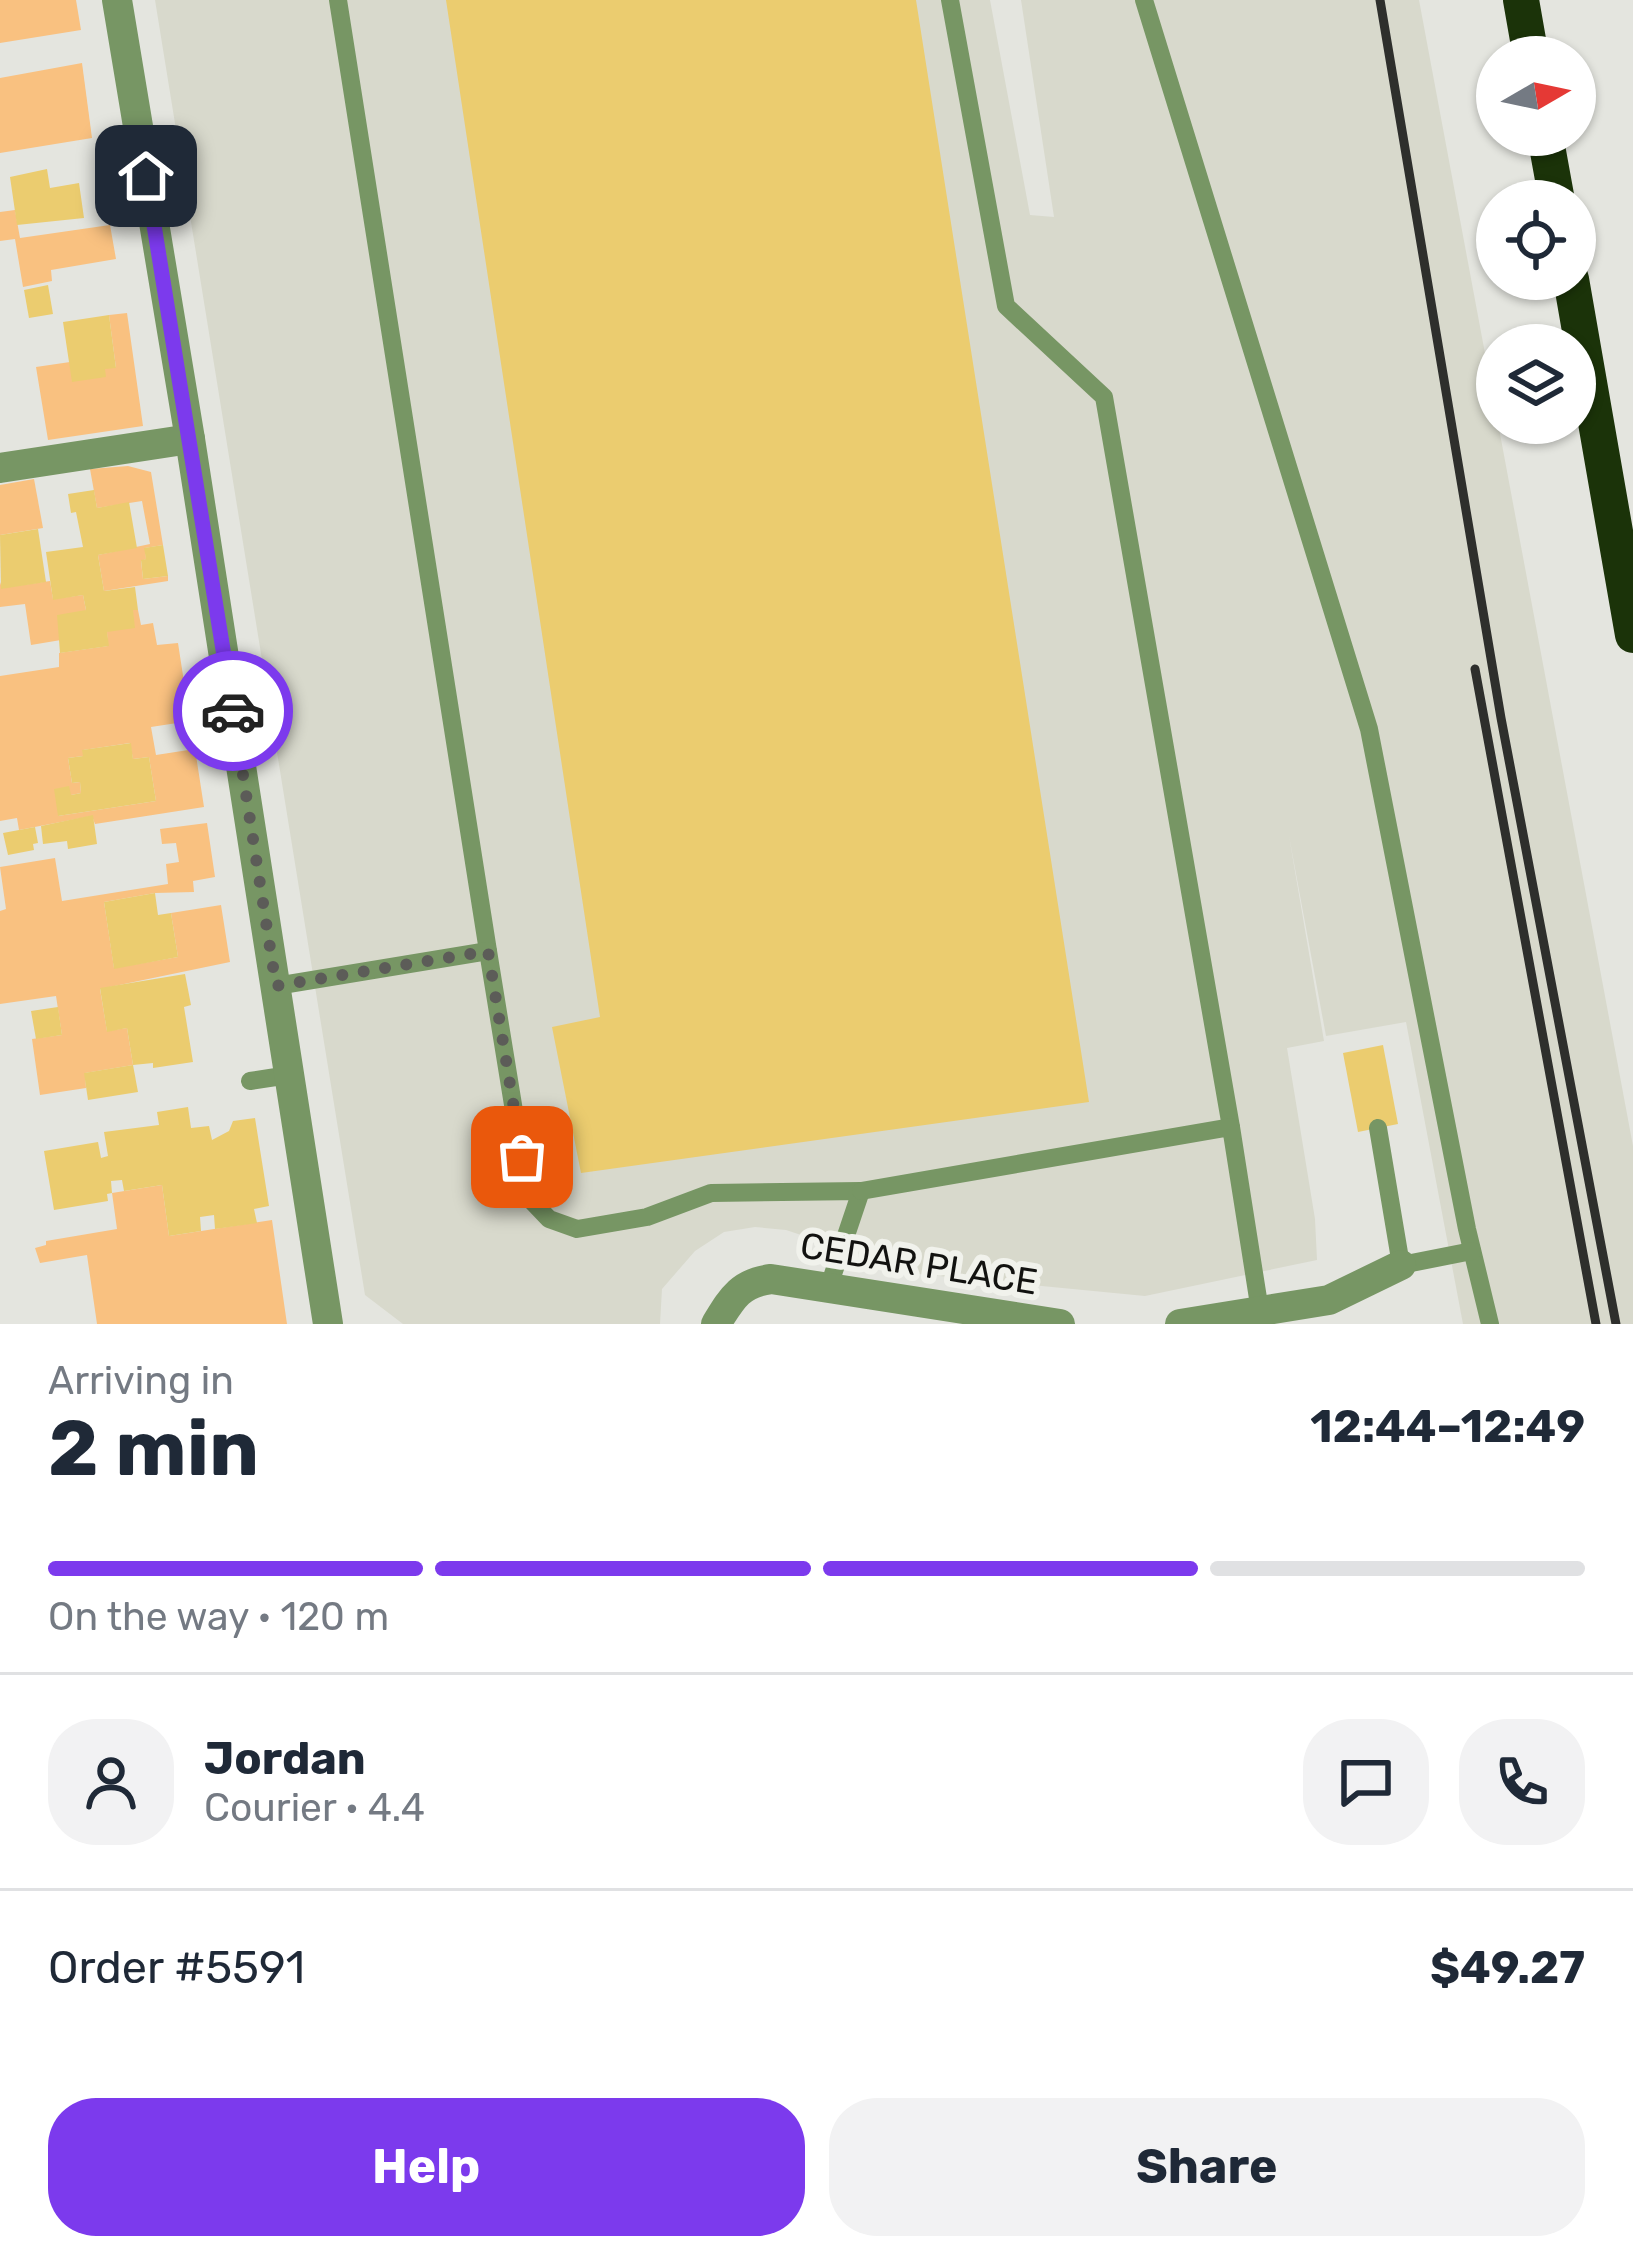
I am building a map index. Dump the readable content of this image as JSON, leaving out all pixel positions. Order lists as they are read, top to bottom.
{
  "streets": {
    "street": ["CEDAR PLACE"]
  },
  "north": "right",
  "page": {
    "heading": ["2 min", "Arriving in", "12:44–12:49"],
    "panel": [
      "Jordan",
      "Courier · 4.4",
      "Order #5591",
      "$49.27"
    ],
    "bar": "On the way · 120 m",
    "buttons": ["Help", "Share"]
  }
}
